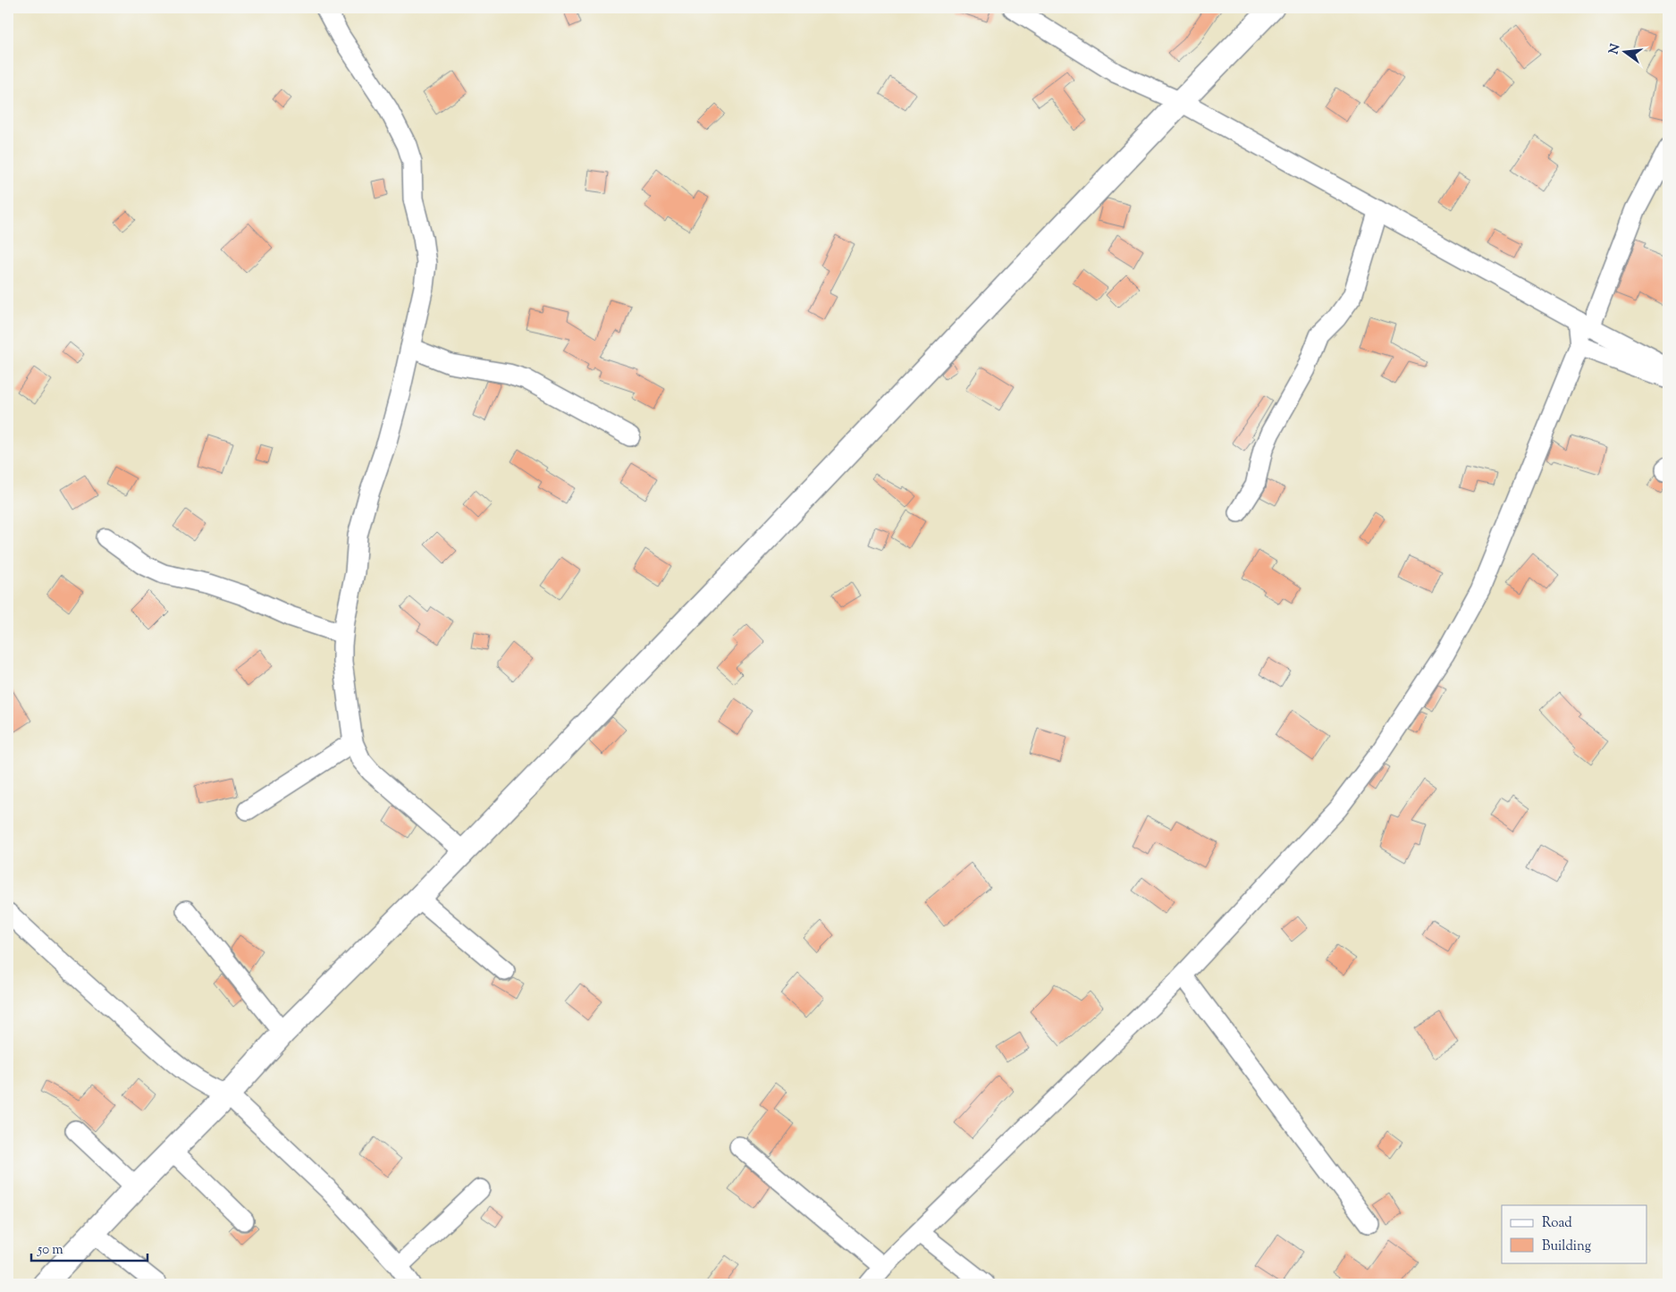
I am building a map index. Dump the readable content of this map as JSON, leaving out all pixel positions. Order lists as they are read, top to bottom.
{
  "legend": ["Road", "Building"],
  "scale_bar": "50 m",
  "north": "left"
}
